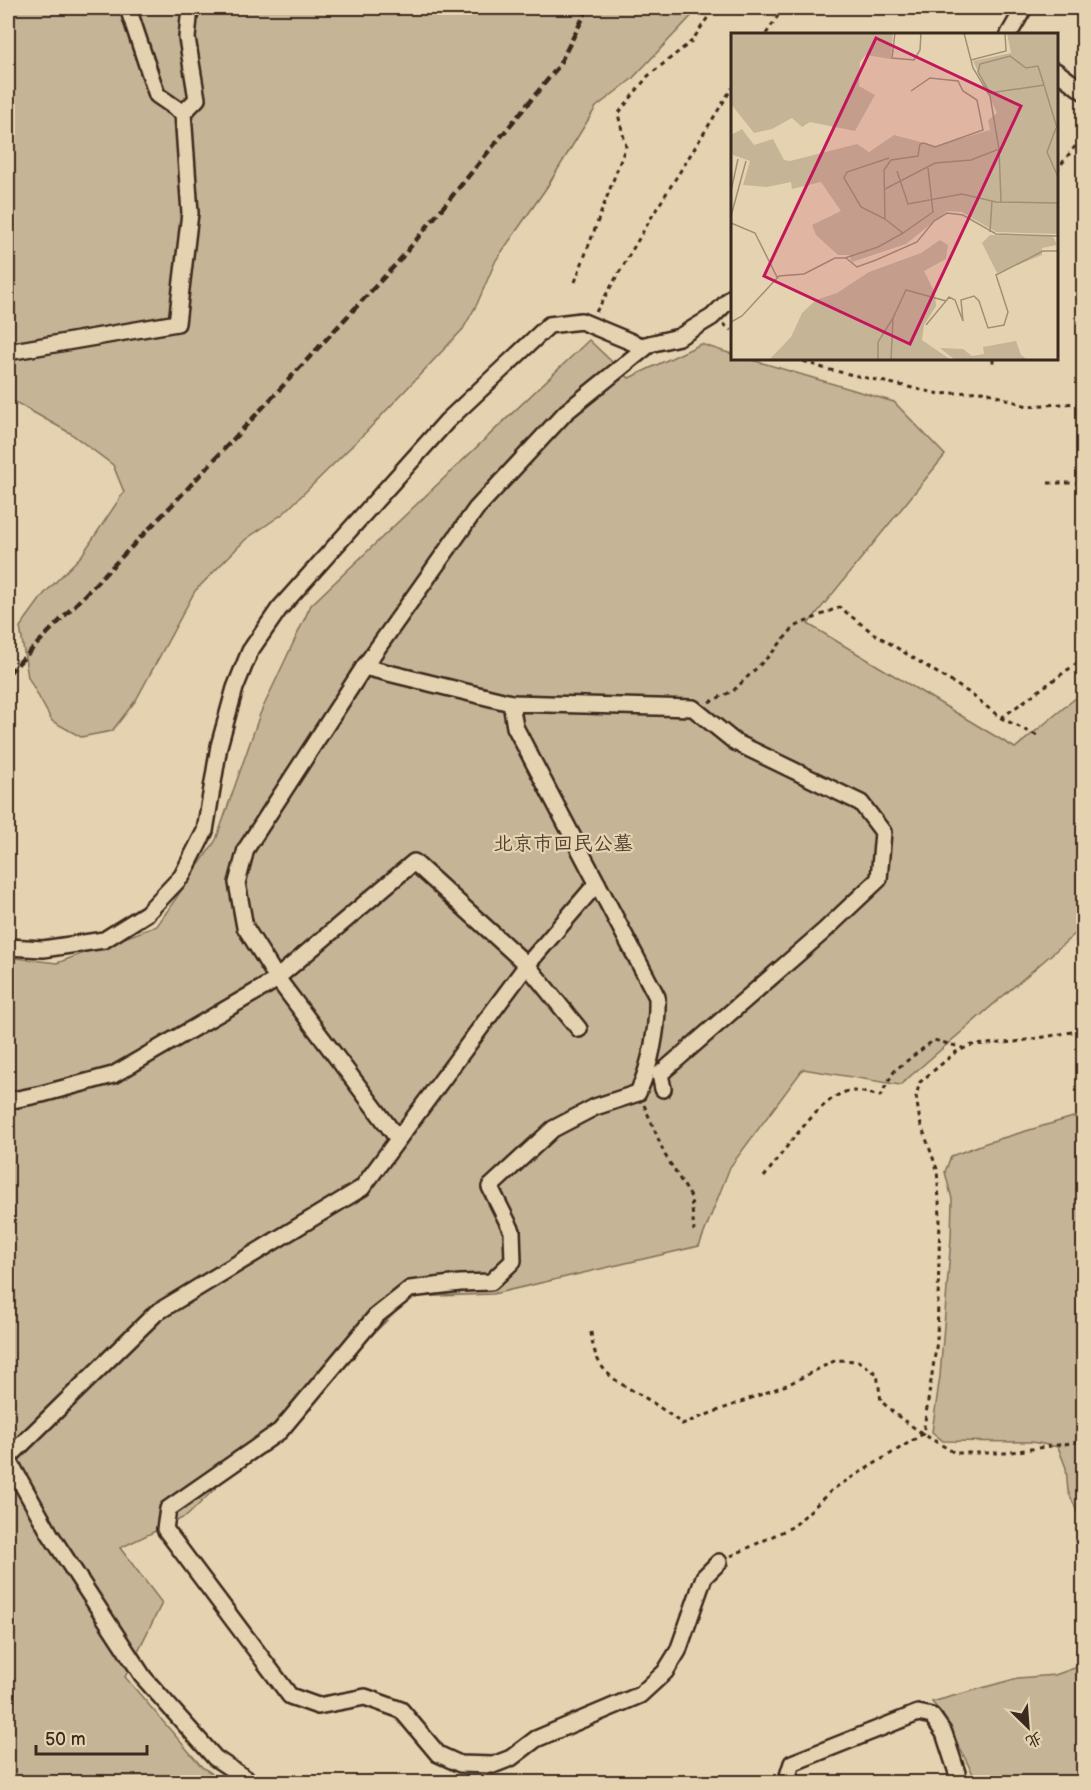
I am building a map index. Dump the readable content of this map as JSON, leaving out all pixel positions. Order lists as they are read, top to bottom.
{
  "parks": ["北京市回民公墓"],
  "scale_bar": "50 m",
  "north": "bottom right"
}
